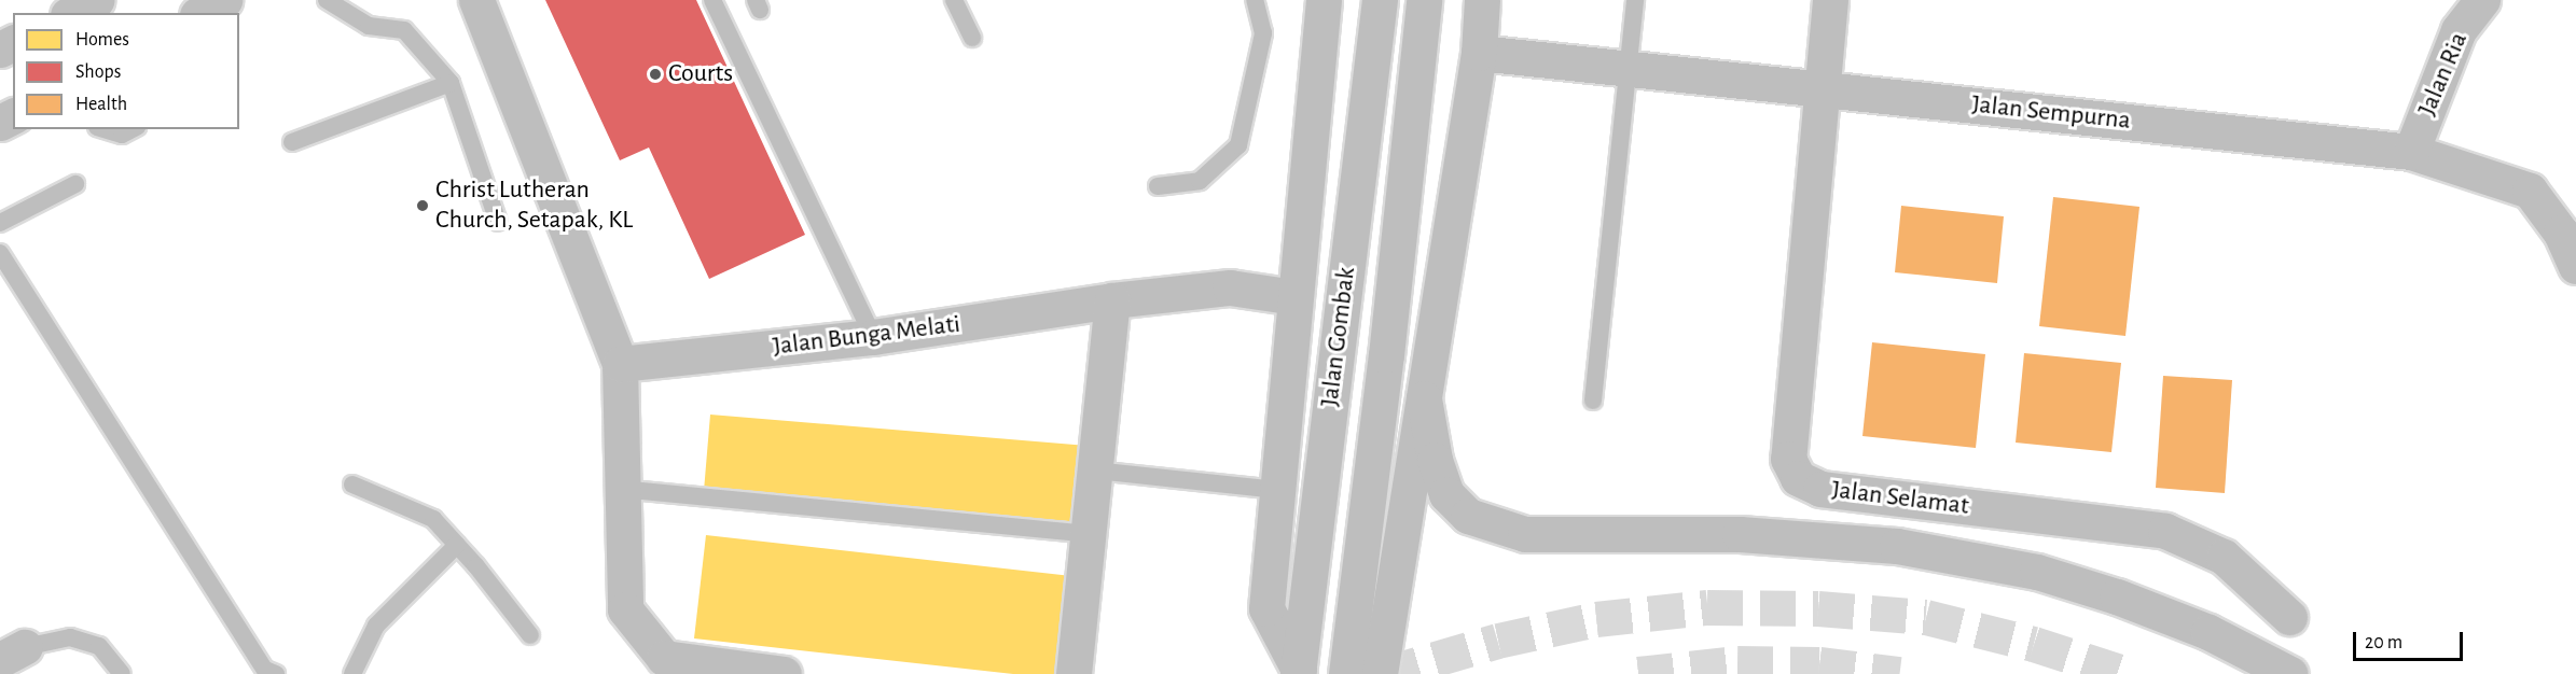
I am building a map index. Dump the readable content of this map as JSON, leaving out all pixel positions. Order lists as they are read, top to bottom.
{
  "streets": {
    "main road": [
      "Jalan Ria",
      "Jalan Sempurna",
      "Jalan Bunga Melati",
      "Jalan Gombak",
      "Jalan Selamat"
    ]
  },
  "crossings": [
    ["Jalan Ria", "Jalan Sempurna"],
    ["Jalan Sempurna", "Jalan Selamat"]
  ],
  "places": ["Courts", "Christ Lutheran Church, Setapak, KL"],
  "legend": ["Homes", "Shops", "Health"],
  "scale_bar": "20 m"
}
